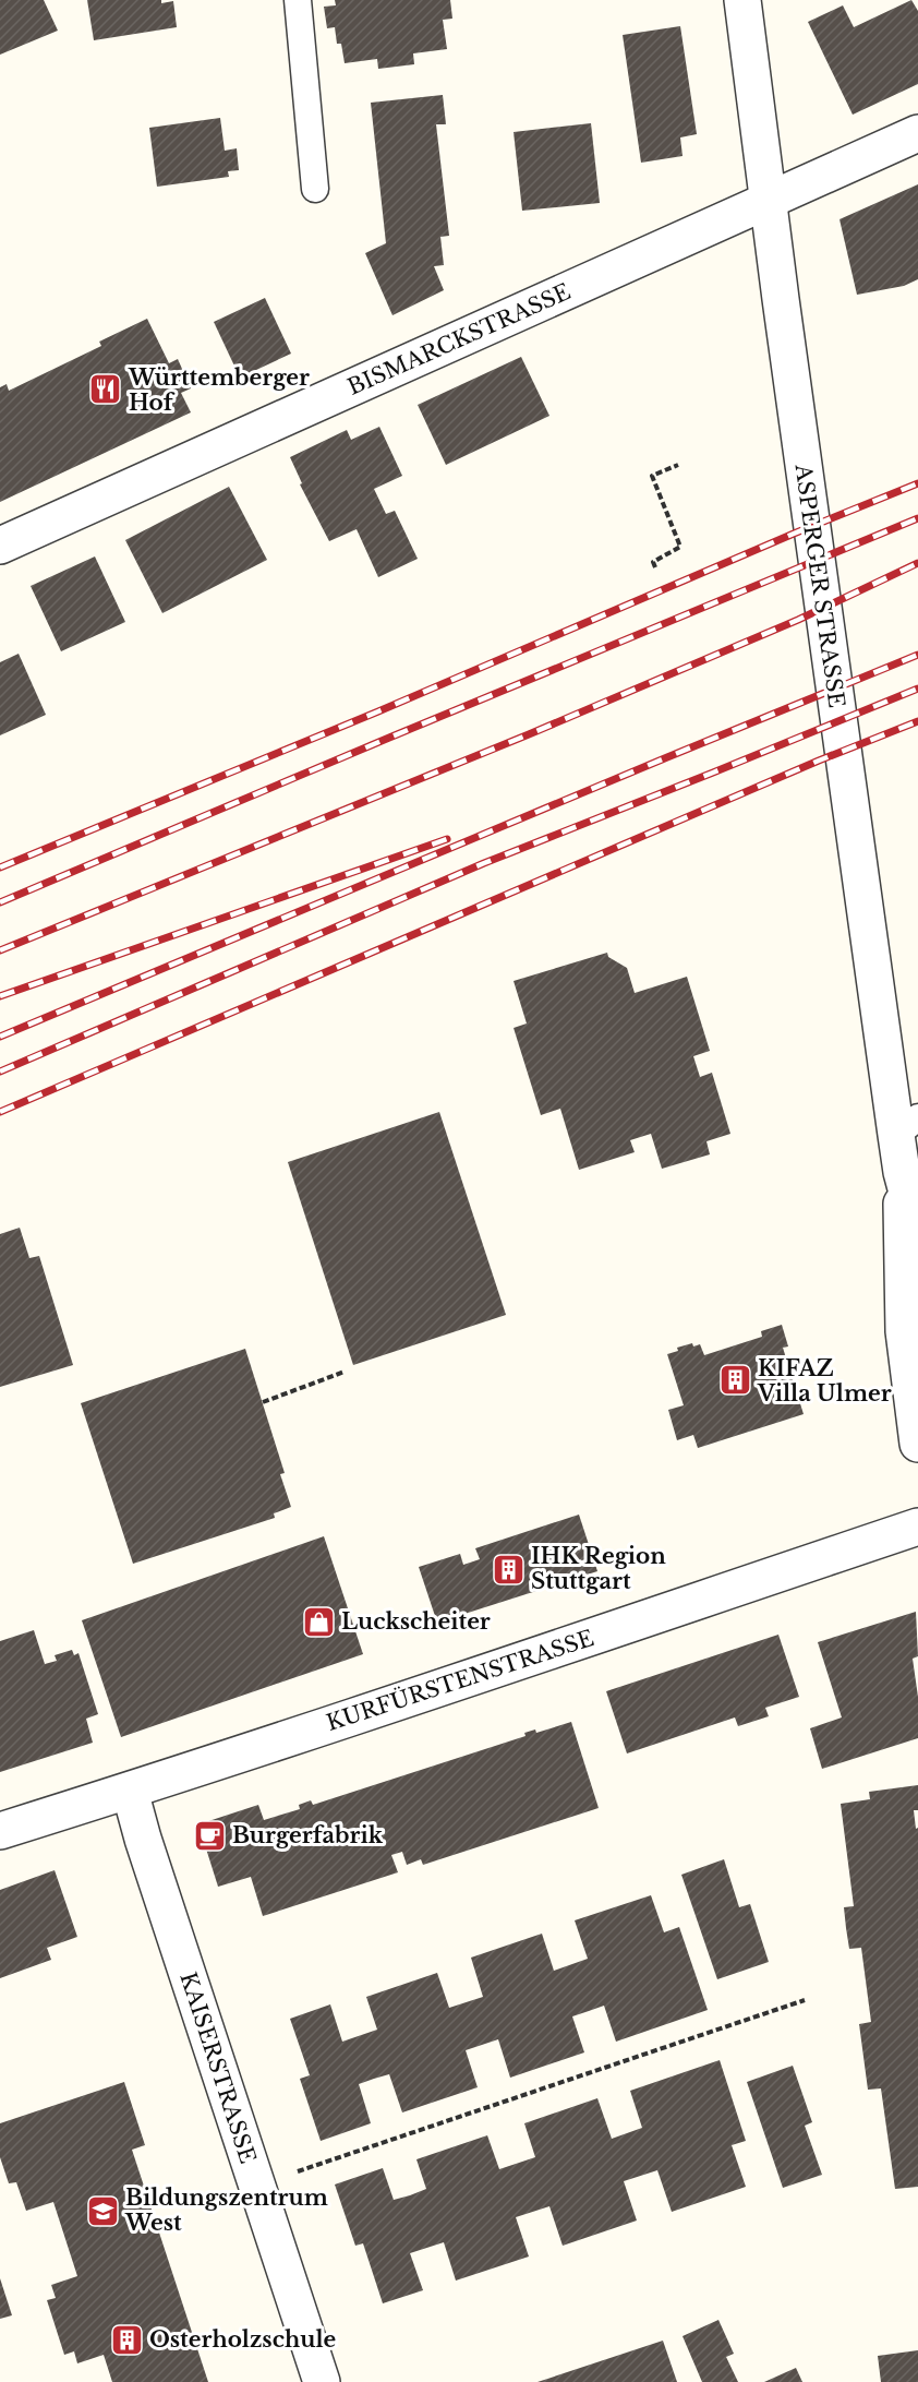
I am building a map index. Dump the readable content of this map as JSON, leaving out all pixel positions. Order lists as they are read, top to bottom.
{
  "streets": {
    "street": [
      "BISMARCKSTRASSE",
      "ASPERGER STRASSE",
      "KURFÜRSTENSTRASSE",
      "KAISERSTRASSE"
    ]
  },
  "crossings": [
    ["BISMARCKSTRASSE", "ASPERGER STRASSE"],
    ["KURFÜRSTENSTRASSE", "KAISERSTRASSE"]
  ],
  "places": {
    "restaurant": ["Württemberger Hof"],
    "building": ["KIFAZ Villa Ulmer", "IHK Region Stuttgart", "Osterholzschule"],
    "shop": ["Luckscheiter"],
    "cafe": ["Burgerfabrik"],
    "school or university": ["Bildungszentrum West"]
  }
}
